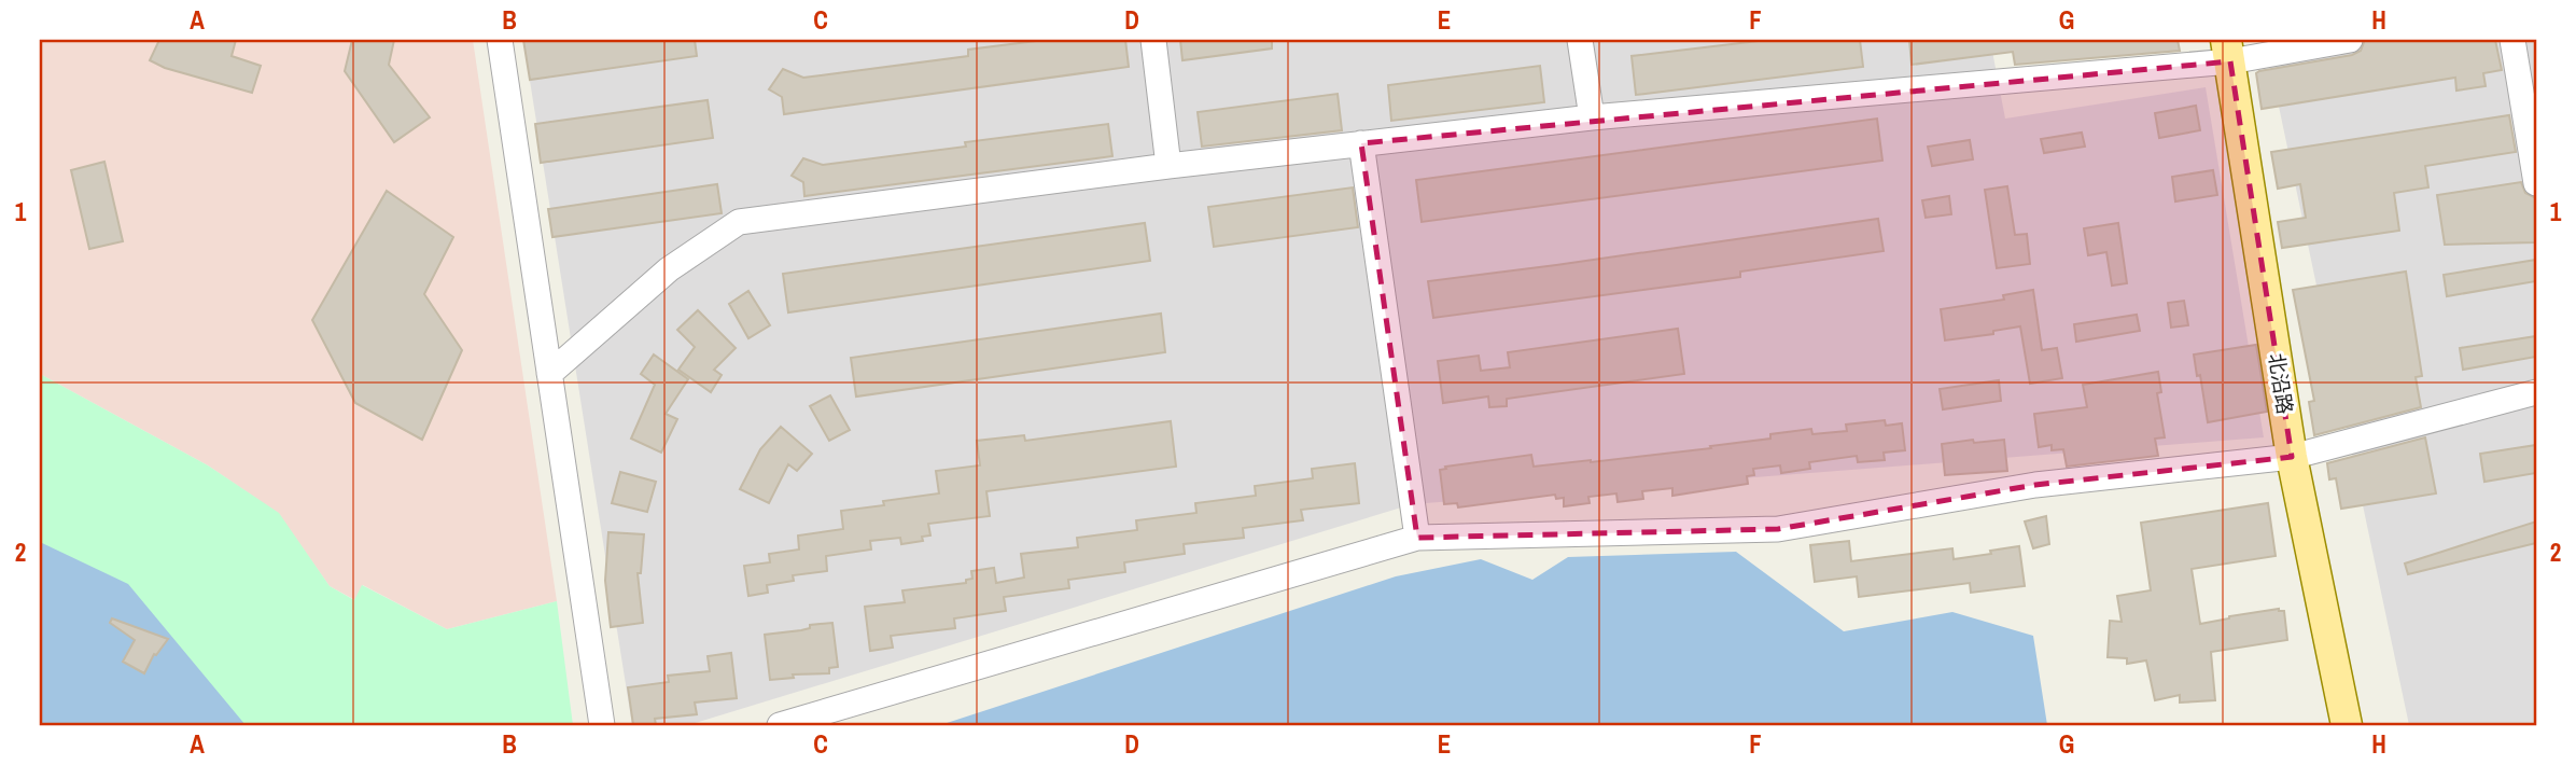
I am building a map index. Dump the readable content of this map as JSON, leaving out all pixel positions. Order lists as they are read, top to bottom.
{
  "streets": {
    "main road": ["北沿路"]
  },
  "grid": {
    "columns": [
      "A",
      "B",
      "C",
      "D",
      "E",
      "F",
      "G",
      "H"
    ],
    "rows": ["1", "2"]
  }
}
